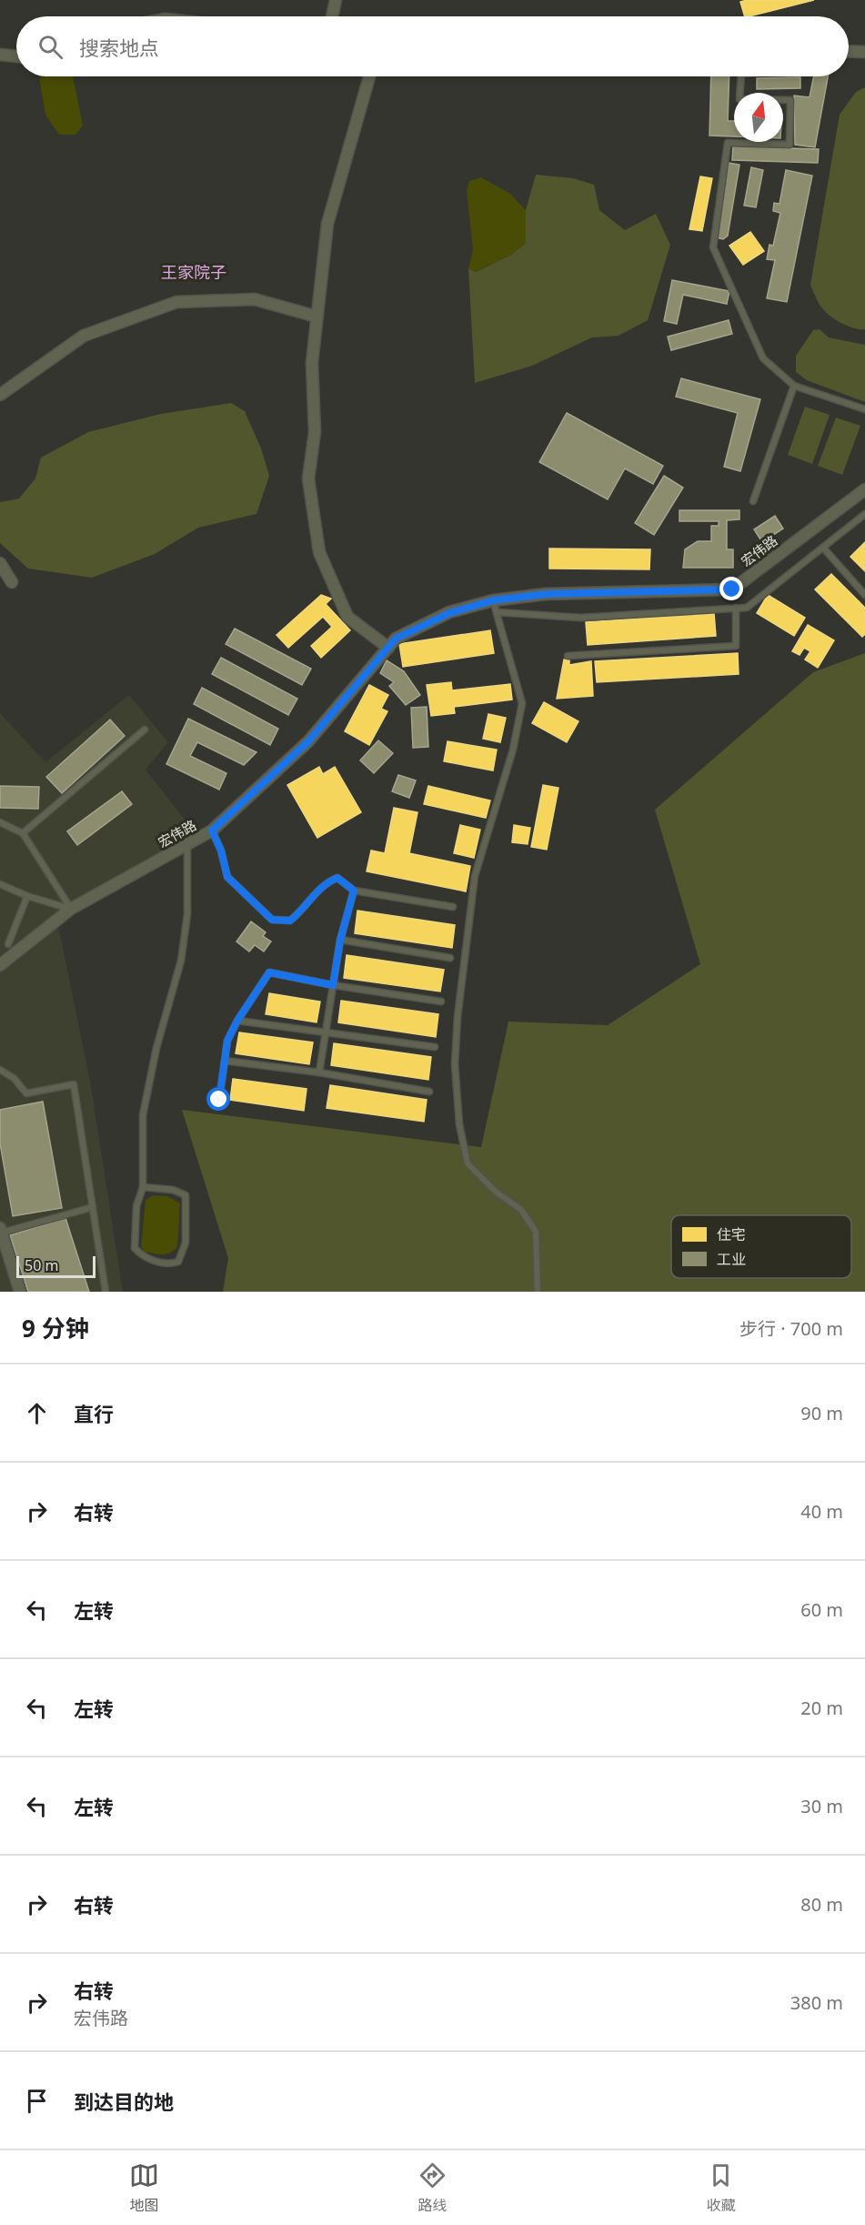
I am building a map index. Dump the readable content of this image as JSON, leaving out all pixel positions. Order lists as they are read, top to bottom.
{
  "streets": {
    "street": ["宏伟路"]
  },
  "districts": ["王家院子"],
  "legend": ["住宅", "工业"],
  "scale_bar": "50 m",
  "north": "top",
  "page": {
    "search": "搜索地点",
    "scale": "50 m",
    "heading": ["9 分钟", "步行 · 700 m"],
    "list": [
      ["直行", "90 m"],
      ["右转", "40 m"],
      ["左转", "60 m"],
      ["左转", "20 m"],
      ["左转", "30 m"],
      ["右转", "80 m"],
      ["右转", "宏伟路", "380 m"],
      "到达目的地"
    ],
    "nav": ["地图", "路线", "收藏"]
  }
}
